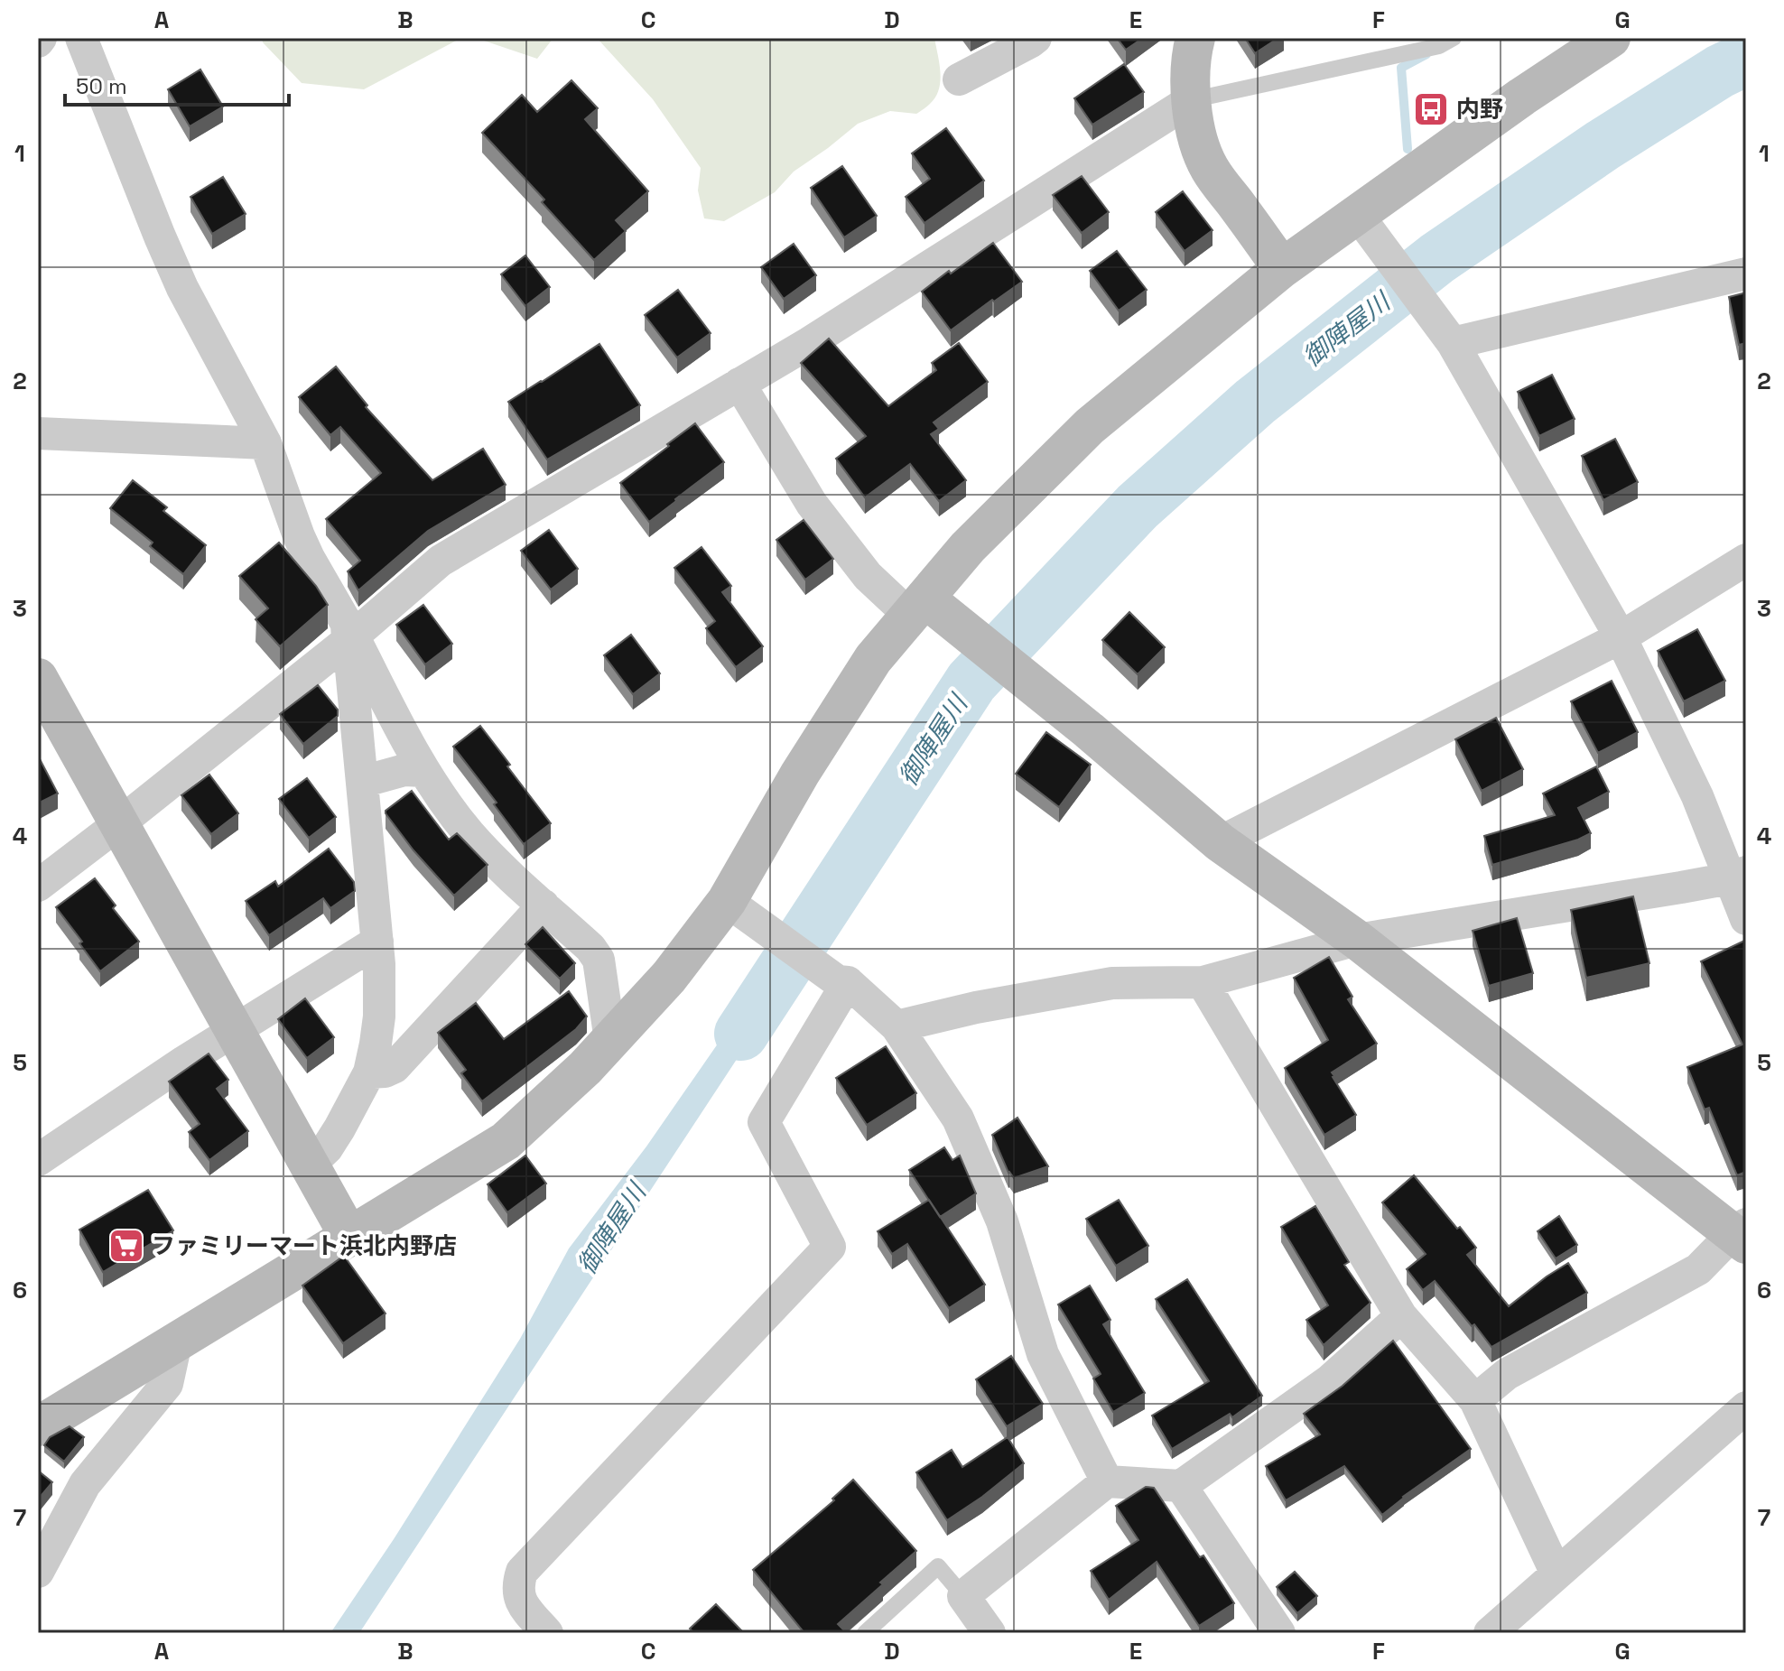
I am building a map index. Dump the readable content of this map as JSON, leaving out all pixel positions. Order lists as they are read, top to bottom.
{
  "water": ["御陣屋川"],
  "places": {
    "bus stop": ["内野"],
    "supermarket": ["ファミリーマート浜北内野店"]
  },
  "scale_bar": "50 m",
  "grid": {
    "columns": [
      "A",
      "B",
      "C",
      "D",
      "E",
      "F",
      "G"
    ],
    "rows": [
      "1",
      "2",
      "3",
      "4",
      "5",
      "6",
      "7"
    ]
  }
}
